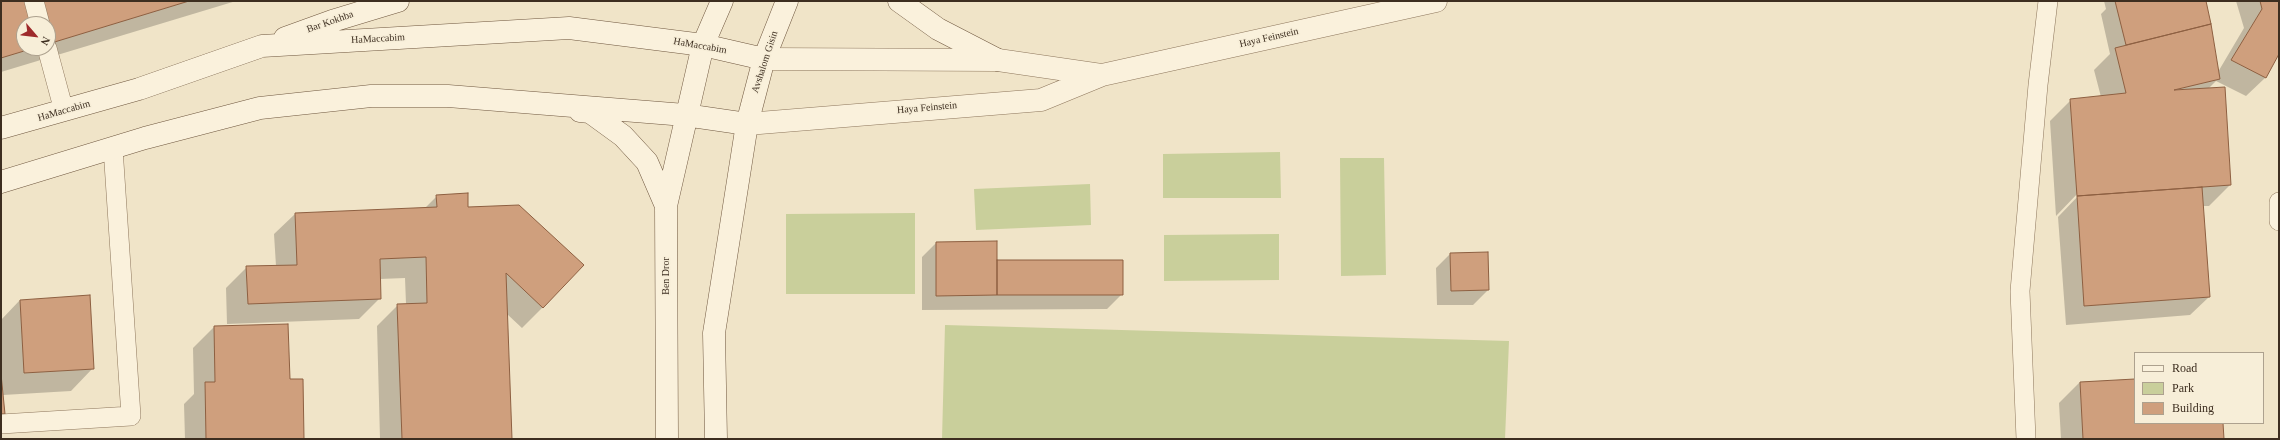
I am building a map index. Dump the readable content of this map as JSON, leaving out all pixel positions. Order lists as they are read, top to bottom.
{
  "streets": {
    "street": [
      "Bar Kokhba",
      "Haya Feinstein",
      "HaMaccabim",
      "Avshalom Gisin",
      "Ben Dror"
    ]
  },
  "crossings": [
    ["Bar Kokhba", "HaMaccabim"],
    ["Haya Feinstein", "HaMaccabim"],
    ["Haya Feinstein", "Avshalom Gisin"],
    ["HaMaccabim", "Avshalom Gisin"]
  ],
  "legend": ["Road", "Park", "Building"],
  "north": "bottom right"
}
